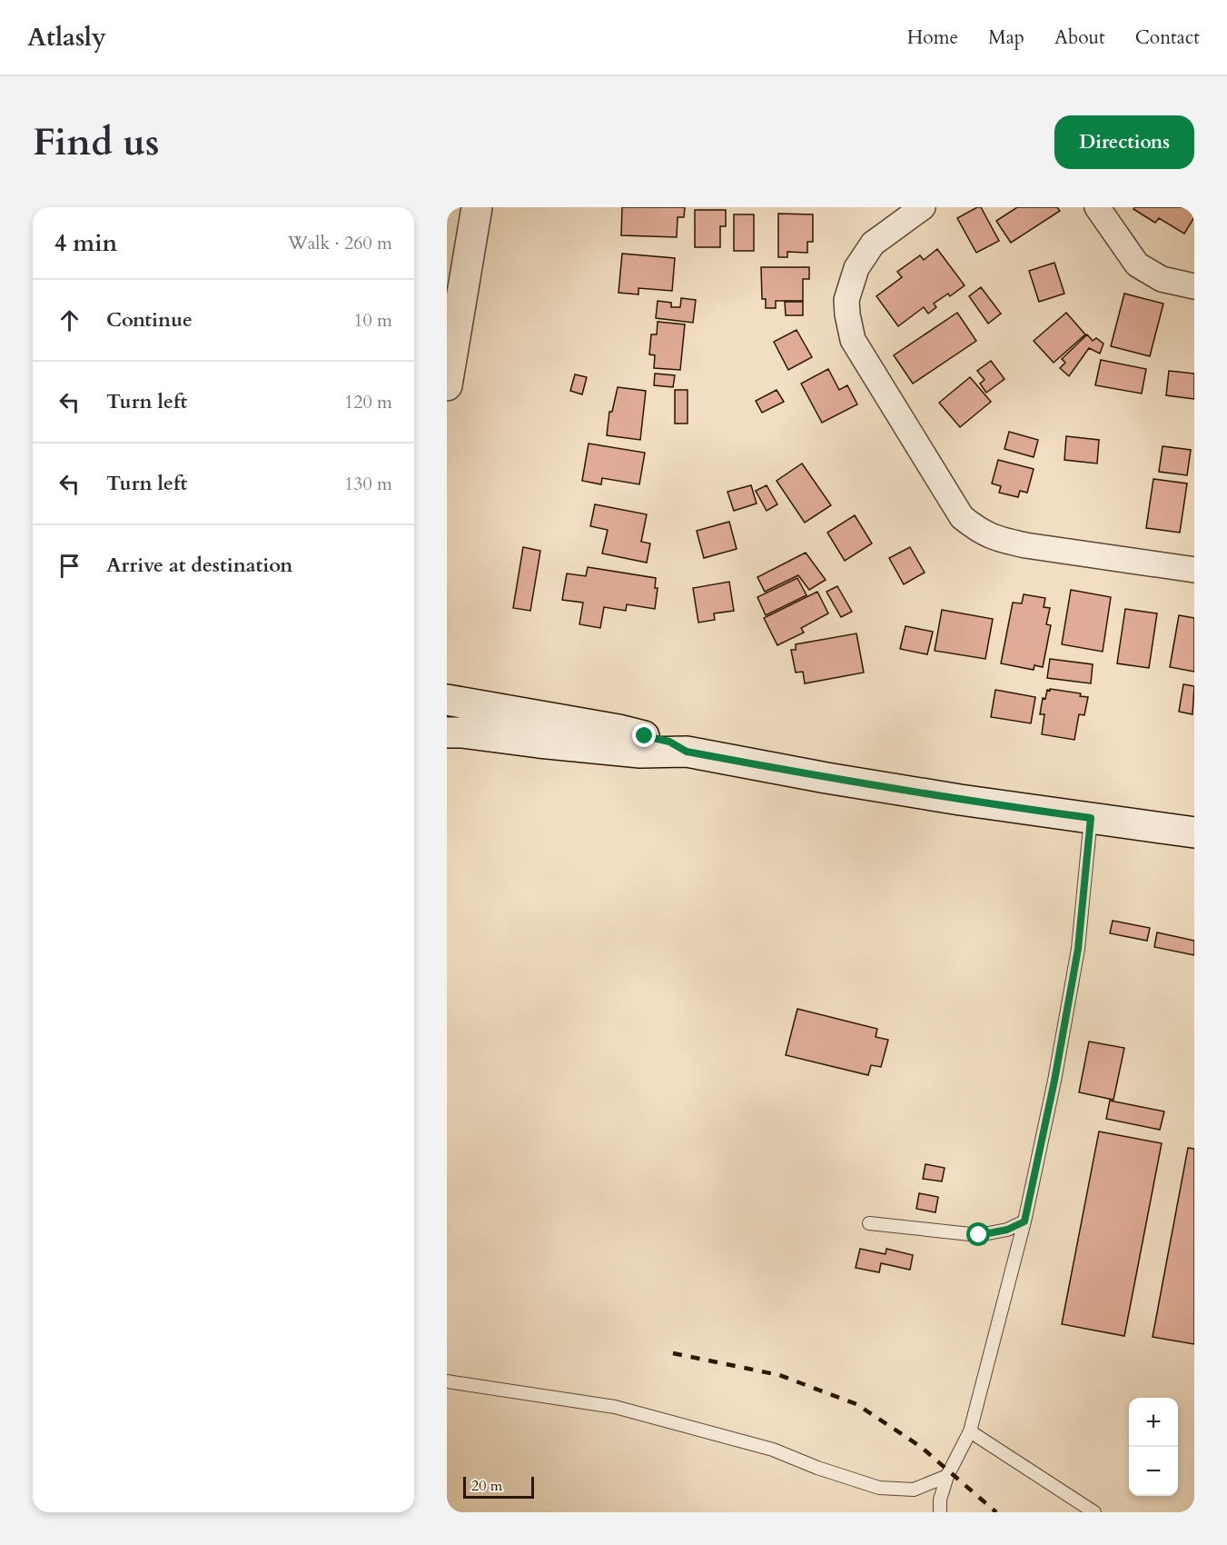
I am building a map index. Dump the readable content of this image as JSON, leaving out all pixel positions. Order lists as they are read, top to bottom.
{
  "scale_bar": "20 m",
  "page": {
    "header": "Atlasly",
    "nav": [
      "Home",
      "Map",
      "About",
      "Contact"
    ],
    "buttons": "Directions",
    "title": "Find us",
    "heading": ["4 min", "Walk · 260 m"],
    "list": [
      ["Continue", "10 m"],
      ["Turn left", "120 m"],
      ["Turn left", "130 m"],
      "Arrive at destination"
    ],
    "map_buttons": ["+", "−"],
    "scale": "20 m"
  }
}
